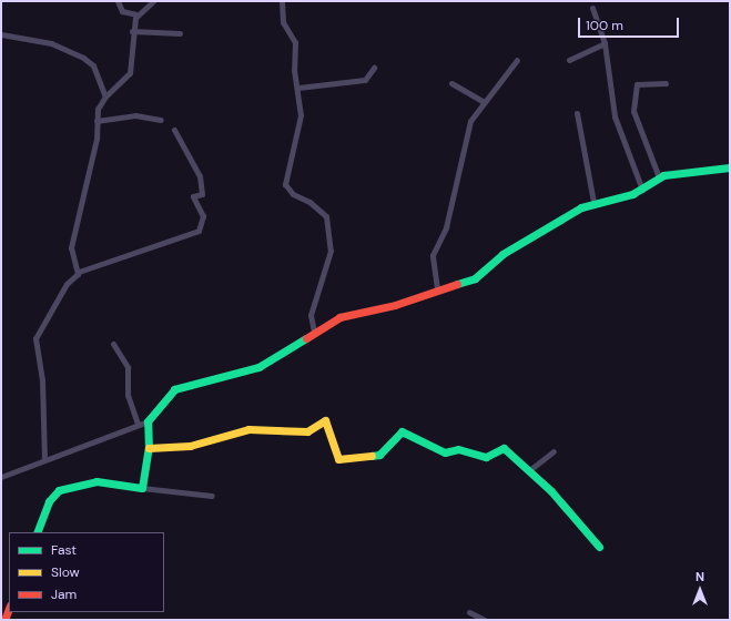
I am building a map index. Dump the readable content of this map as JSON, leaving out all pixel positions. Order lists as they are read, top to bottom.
{
  "legend": ["Fast", "Slow", "Jam"],
  "scale_bar": "100 m",
  "north": "top"
}
